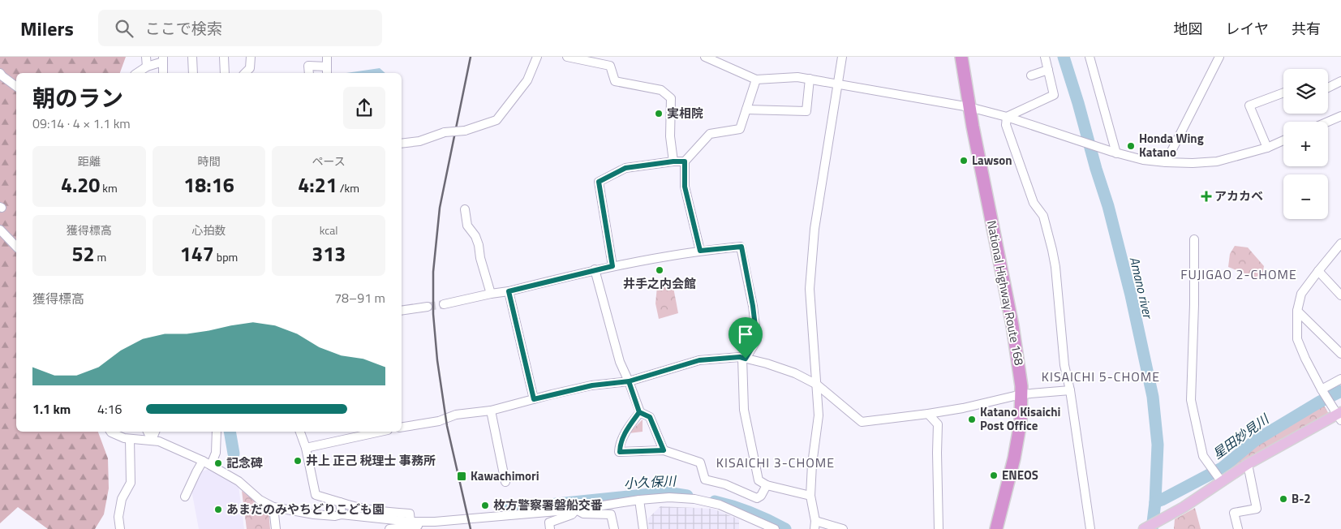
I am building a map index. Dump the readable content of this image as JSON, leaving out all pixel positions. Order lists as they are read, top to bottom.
{
  "streets": {
    "highway": ["National Highway Route 168"]
  },
  "districts": ["FUJIGAO 2-CHOME", "KISAICHI 5-CHOME", "KISAICHI 3-CHOME"],
  "water": ["Amano river", "星田妙見川", "小久保川"],
  "places": {
    "other": [
      "実相院",
      "Honda Wing Katano",
      "Lawson",
      "井手之内会館",
      "Katano Kisaichi Post Office",
      "井上 正己 税理士 事務所",
      "記念碑",
      "ENEOS",
      "B-2",
      "枚方警察署磐船交番",
      "あまだのみやちどりこども園"
    ],
    "health": ["アカカベ"],
    "transit": ["Kawachimori"]
  },
  "page": {
    "header": "Milers",
    "search": "ここで検索",
    "nav": ["地図", "レイヤ", "共有"],
    "map_buttons": ["+", "−"],
    "heading": ["朝のラン", "09:14 · 4 × 1.1 km"],
    "stats": [
      ["距離", "4.20 km"],
      ["時間", "18:16"],
      ["ペース", "4:21 /km"],
      ["獲得標高", "52 m"],
      ["心拍数", "147 bpm"],
      ["kcal", "313"]
    ],
    "chart": ["獲得標高", "78–91 m"],
    "list": [
      {
        "name": "1.1 km",
        "note": "4:16"
      }
    ]
  }
}
